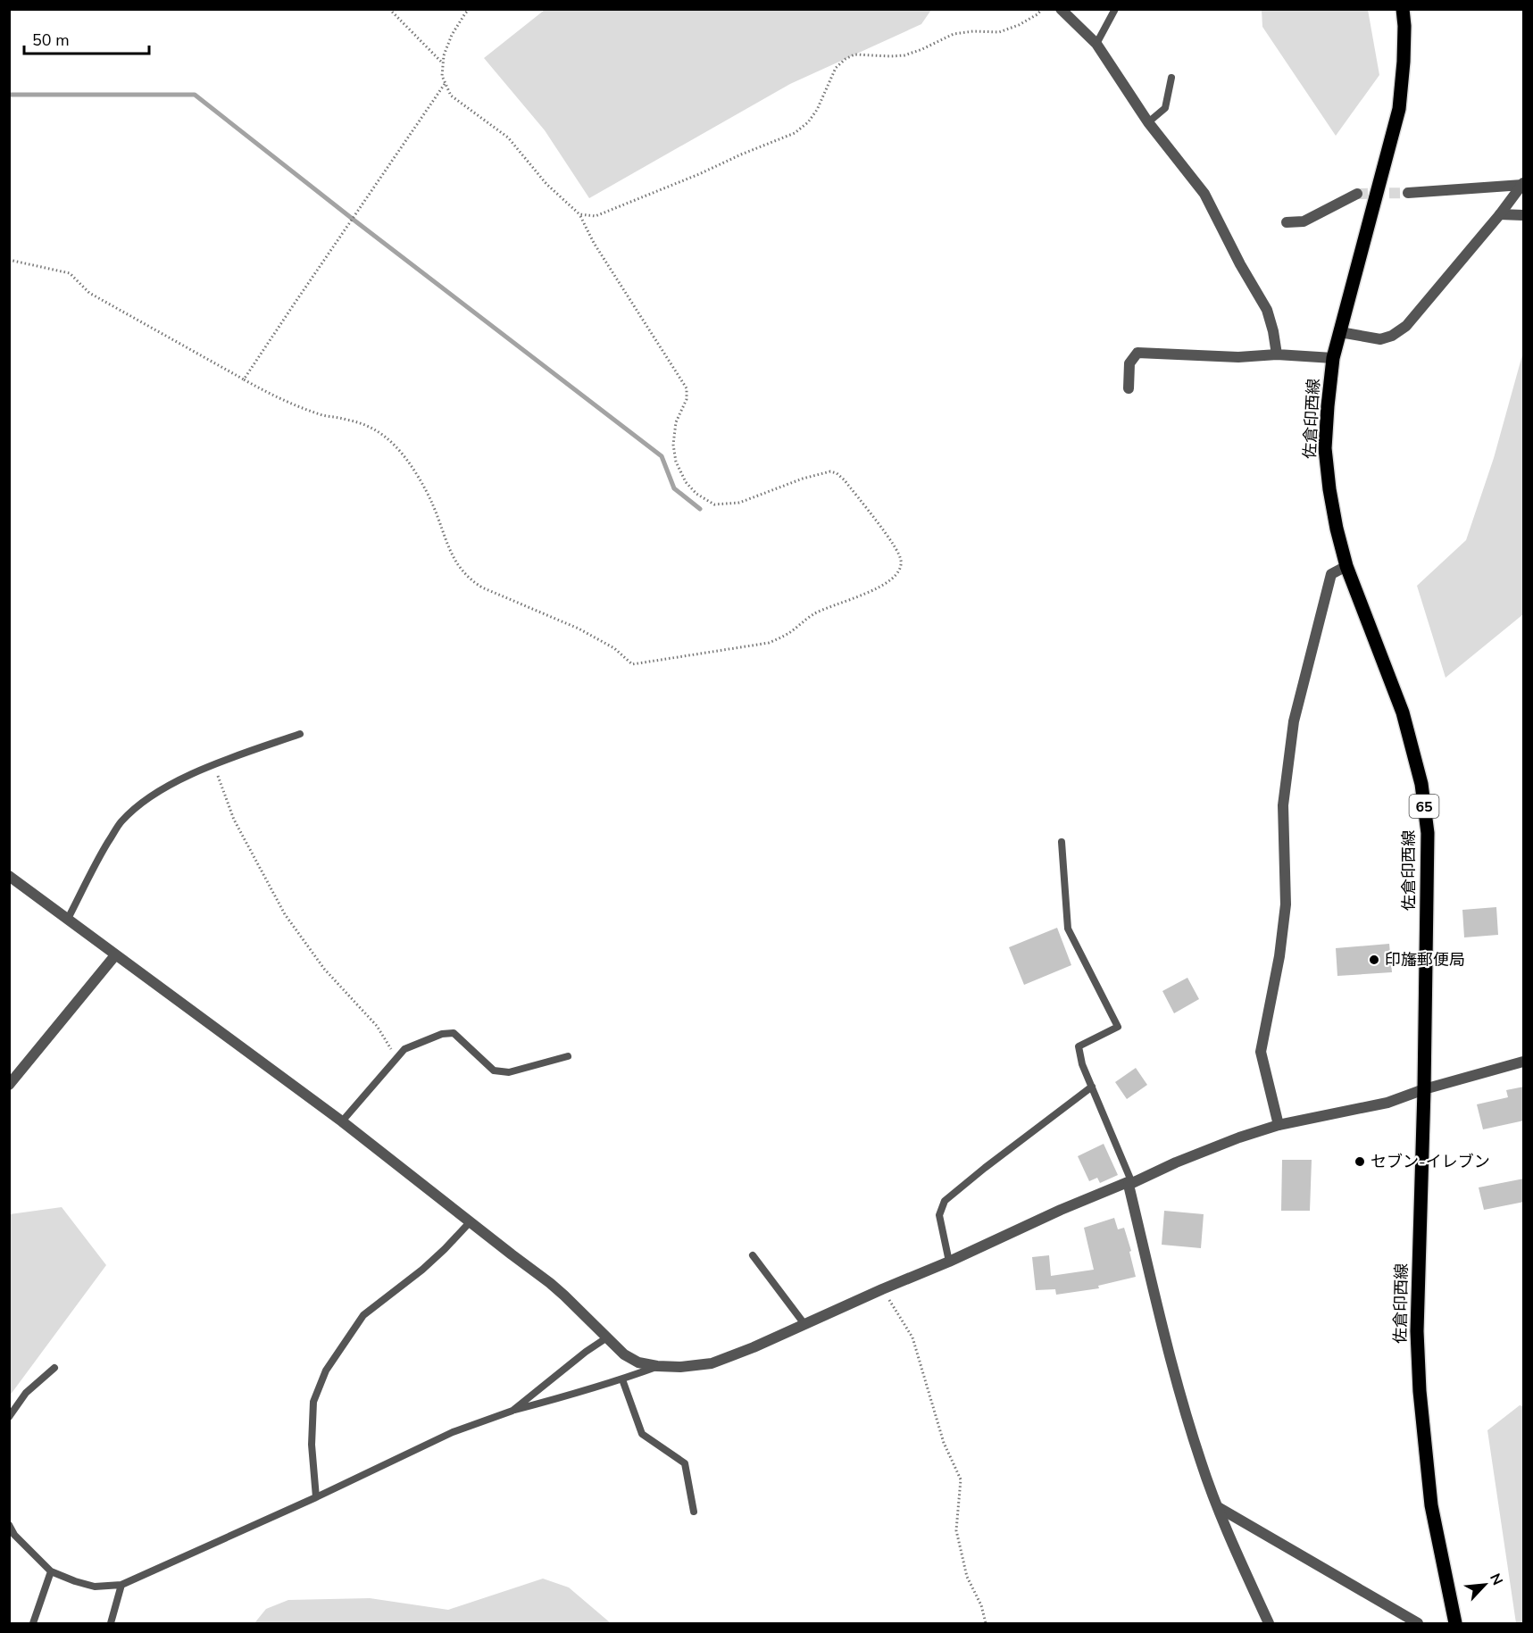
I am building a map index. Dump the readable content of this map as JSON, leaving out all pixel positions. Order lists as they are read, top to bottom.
{
  "streets": {
    "main road": ["佐倉印西線", "65"]
  },
  "places": ["印旛郵便局", "セブン-イレブン"],
  "scale_bar": "50 m",
  "north": "top right"
}
